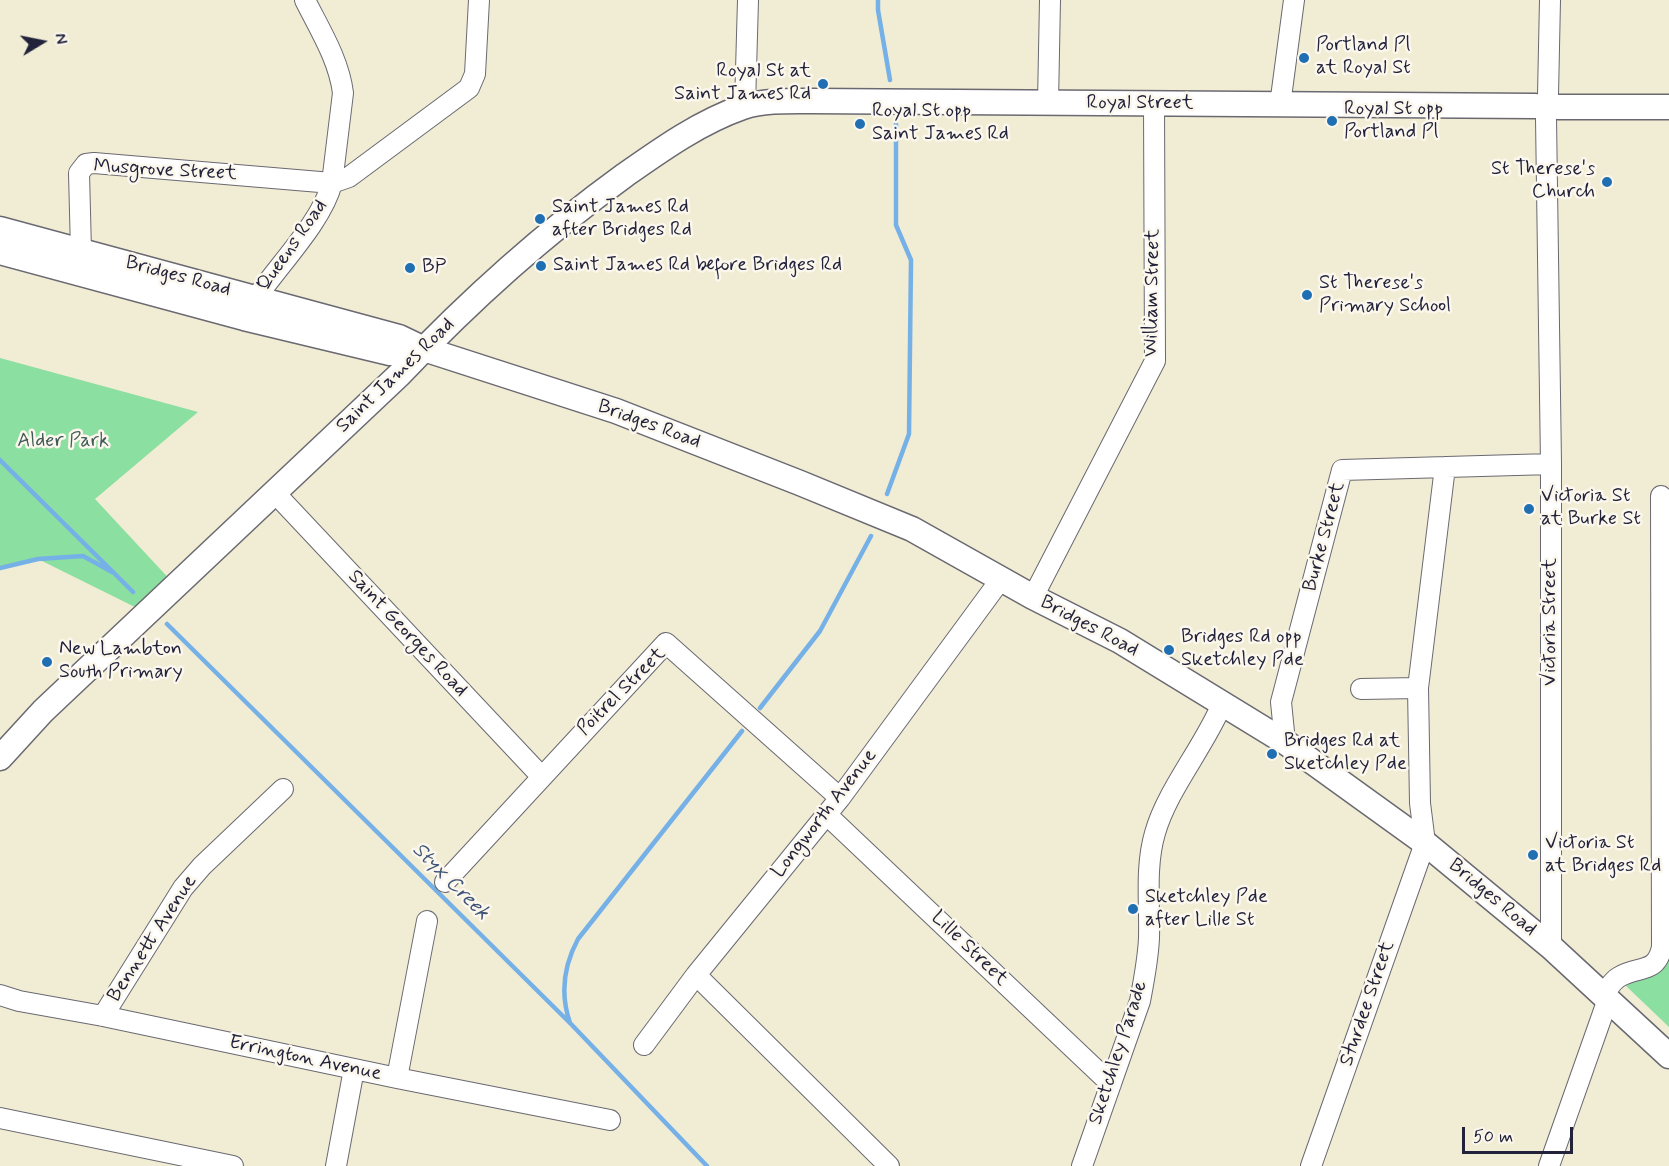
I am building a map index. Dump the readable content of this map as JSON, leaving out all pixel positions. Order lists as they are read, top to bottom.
{
  "streets": {
    "main road": ["Royal Street", "Bridges Road", "Saint James Road"],
    "street": [
      "Musgrove Street",
      "Queens Road",
      "William Street",
      "Burke Street",
      "Victoria Street",
      "Saint Georges Road",
      "Poitrel Street",
      "Longworth Avenue",
      "Bennett Avenue",
      "Lille Street",
      "Sturdee Street",
      "Sketchley Parade",
      "Errington Avenue"
    ]
  },
  "crossings": [
    ["Royal Street", "William Street"],
    ["Royal Street", "Saint James Road"],
    ["Royal Street", "Victoria Street"],
    ["Musgrove Street", "Queens Road"],
    ["Musgrove Street", "Bridges Road"],
    ["Queens Road", "Bridges Road"],
    ["Bridges Road", "William Street"],
    ["Bridges Road", "Saint James Road"],
    ["Bridges Road", "Burke Street"],
    ["Bridges Road", "Victoria Street"],
    ["Bridges Road", "Longworth Avenue"],
    ["Bridges Road", "Sturdee Street"],
    ["Bridges Road", "Sketchley Parade"],
    ["Saint James Road", "Saint Georges Road"],
    ["Burke Street", "Victoria Street"],
    ["Saint Georges Road", "Poitrel Street"],
    ["Poitrel Street", "Longworth Avenue"],
    ["Longworth Avenue", "Lille Street"],
    ["Bennett Avenue", "Errington Avenue"],
    ["Lille Street", "Sketchley Parade"]
  ],
  "water": ["Styx Creek"],
  "parks": ["Alder Park"],
  "places": [
    "Portland Pl at Royal St",
    "Royal St at Saint James Rd",
    "Royal St opp Portland Pl",
    "Royal St opp Saint James Rd",
    "St Therese's Church",
    "Saint James Rd after Bridges Rd",
    "Saint James Rd before Bridges Rd",
    "BP",
    "St Therese's Primary School",
    "Victoria St at Burke St",
    "Bridges Rd opp Sketchley Pde",
    "New Lambton South Primary",
    "Bridges Rd at Sketchley Pde",
    "Victoria St at Bridges Rd",
    "Sketchley Pde after Lille St"
  ],
  "scale_bar": "50 m",
  "north": "right"
}
